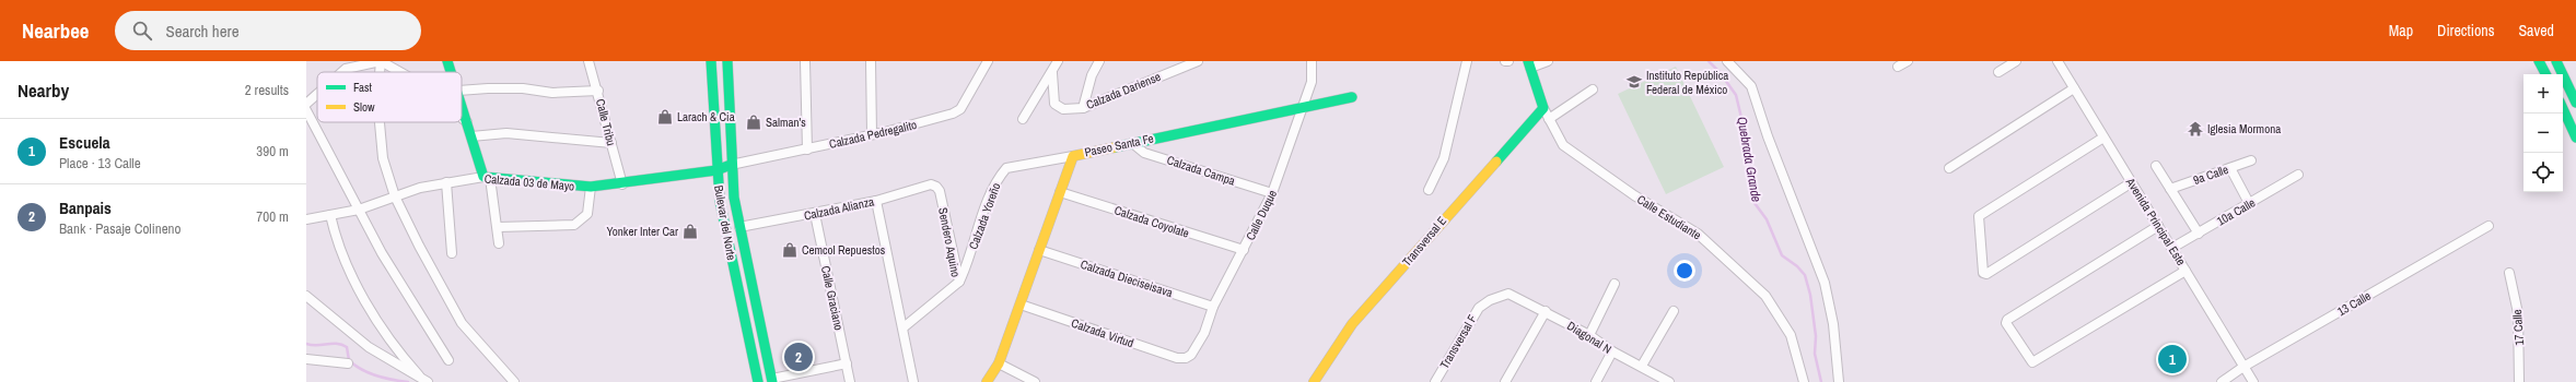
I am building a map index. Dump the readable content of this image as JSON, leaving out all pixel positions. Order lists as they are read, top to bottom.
{
  "streets": {
    "main road": [
      "Paseo Santa Fe",
      "Calzada 03 de Mayo",
      "Calle Estudiante",
      "Bulevar del Norte",
      "Transversal E"
    ],
    "street": [
      "Calzada Dariense",
      "Calle Tribu",
      "Calzada Pedregalito",
      "Calzada Campa",
      "9a Calle",
      "Calzada Alianza",
      "10a Calle",
      "Calle Duque",
      "Calzada Yoreño",
      "Calzada Coyolate",
      "Avenida Principal Este",
      "Sendero Aquino",
      "Calzada Dieciseisava",
      "Calle Graciano",
      "13 Calle",
      "17 Calle",
      "Calzada Virtud",
      "Diagonal N",
      "Transversal F"
    ]
  },
  "crossings": [
    ["Calle Tribu", "Calzada 03 de Mayo"],
    ["Calzada Pedregalito", "Calzada 03 de Mayo"],
    ["Calzada Pedregalito", "Bulevar del Norte"],
    ["Paseo Santa Fe", "Calzada Campa"],
    ["Paseo Santa Fe", "Calle Duque"],
    ["Paseo Santa Fe", "Calzada Yoreño"],
    ["Paseo Santa Fe", "Calzada Coyolate"],
    ["Paseo Santa Fe", "Calzada Dieciseisava"],
    ["Paseo Santa Fe", "Calzada Virtud"],
    ["Calzada Campa", "Calle Duque"],
    ["Calzada 03 de Mayo", "Bulevar del Norte"],
    ["Calzada Alianza", "Bulevar del Norte"],
    ["Calzada Alianza", "Sendero Aquino"],
    ["Calzada Alianza", "Calle Graciano"],
    ["10a Calle", "Avenida Principal Este"],
    ["Calle Duque", "Calzada Coyolate"],
    ["Calle Duque", "Calzada Dieciseisava"],
    ["Calle Duque", "Calzada Virtud"],
    ["Calzada Yoreño", "Sendero Aquino"],
    ["Calle Estudiante", "Transversal E"],
    ["Avenida Principal Este", "13 Calle"],
    ["Diagonal N", "Transversal F"]
  ],
  "water": ["Quebrada Grande"],
  "places": {
    "school or university": ["Instituto República Federal de México"],
    "shop": [
      "Larach & Cia",
      "Salman's",
      "Yonker Inter Car",
      "Cemcol Repuestos"
    ],
    "temple": ["Iglesia Mormona"]
  },
  "legend": ["Fast", "Slow"],
  "page": {
    "header": "Nearbee",
    "search": "Search here",
    "nav": ["Map", "Directions", "Saved"],
    "heading": ["Nearby", "2 results"],
    "map_buttons": ["+", "−"],
    "list": [
      {
        "mark": "1",
        "name": "Escuela",
        "note": "Place · 13 Calle",
        "value": "390 m"
      },
      {
        "mark": "2",
        "name": "Banpais",
        "note": "Bank · Pasaje Colineno",
        "value": "700 m"
      }
    ],
    "pins": ["2", "1"]
  }
}
